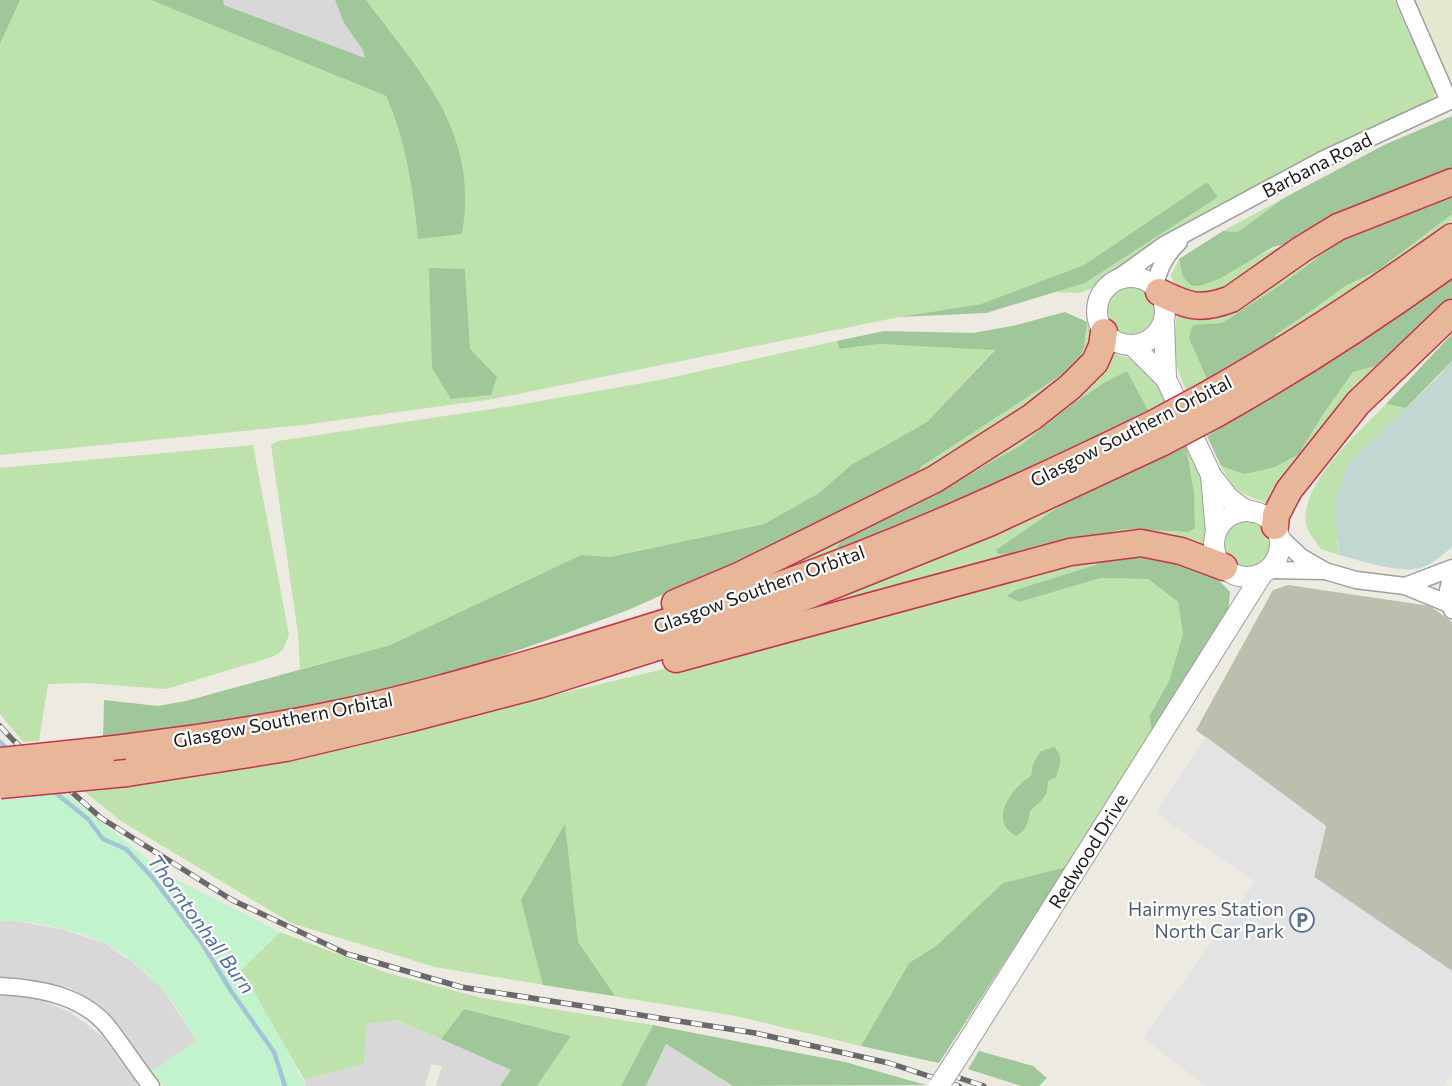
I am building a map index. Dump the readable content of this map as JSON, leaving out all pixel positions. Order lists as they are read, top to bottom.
{
  "streets": {
    "highway": ["Glasgow Southern Orbital"],
    "street": ["Barbana Road", "Redwood Drive"]
  },
  "water": ["Thorntonhall Burn"],
  "places": {
    "parking": ["Hairmyres Station North Car Park"]
  }
}
